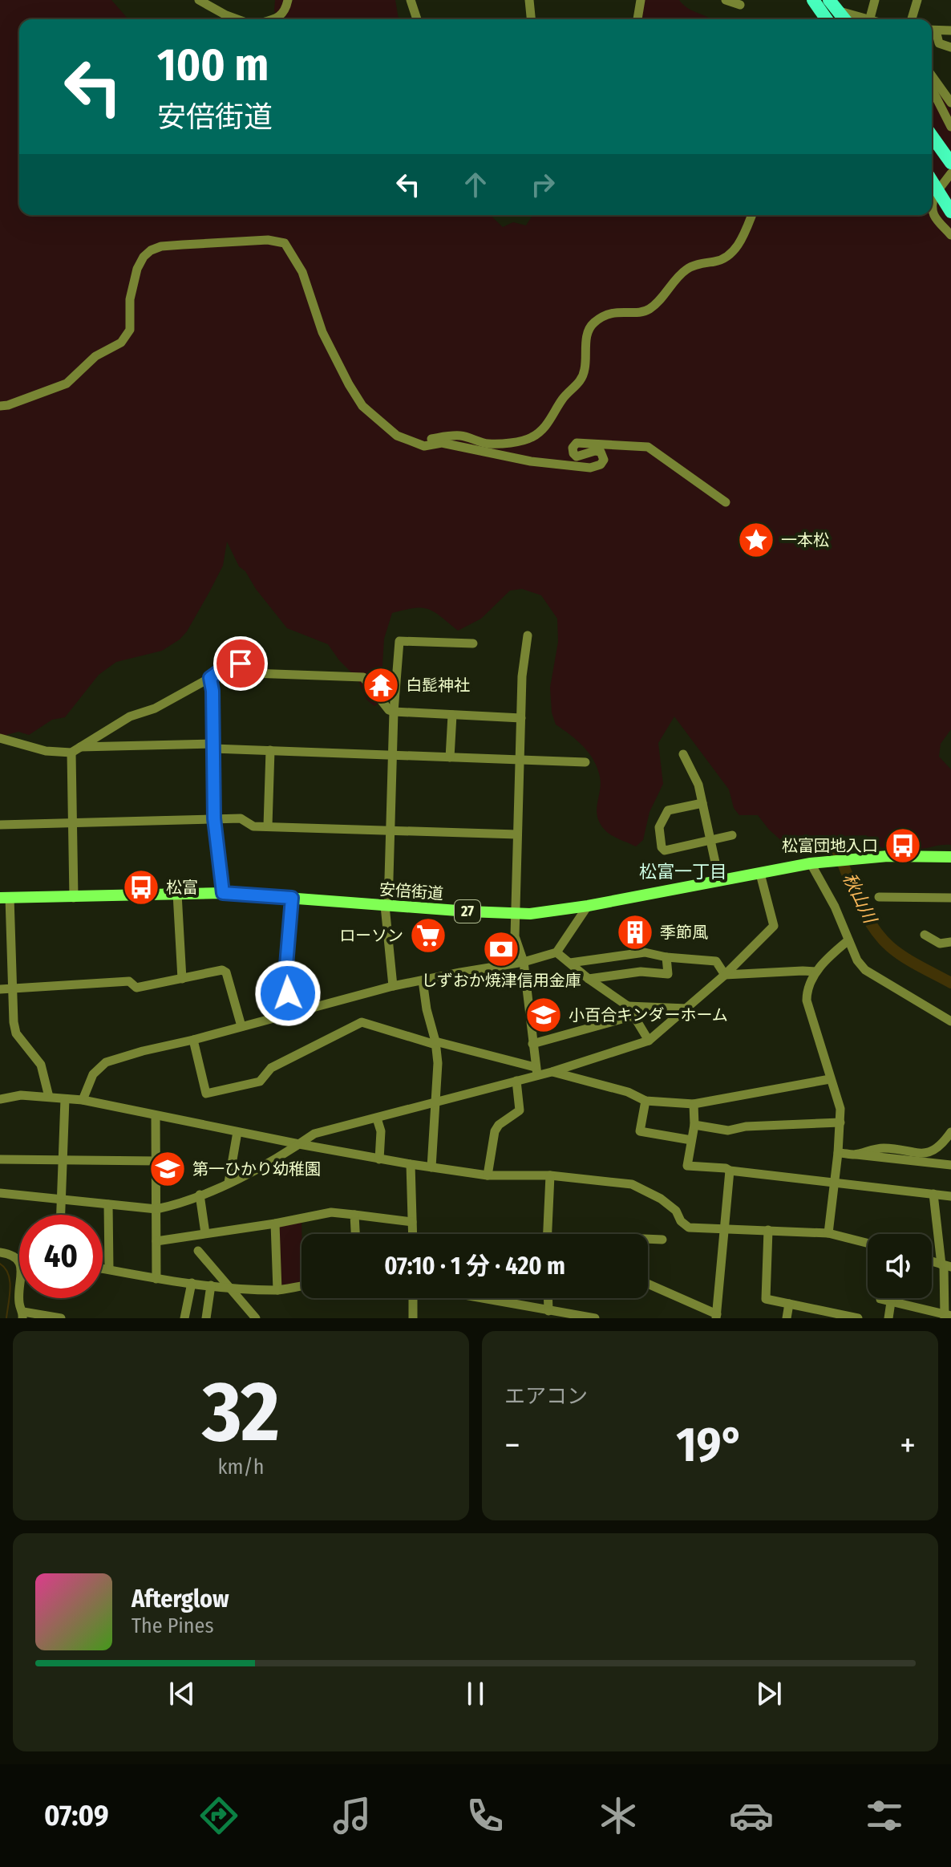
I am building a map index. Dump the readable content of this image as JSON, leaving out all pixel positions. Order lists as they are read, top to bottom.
{
  "streets": {
    "main road": ["安倍街道", "27"]
  },
  "districts": ["松富一丁目"],
  "water": ["秋山川"],
  "places": {
    "place": ["一本松"],
    "temple": ["白髭神社"],
    "bus stop": ["松富団地入口", "松富"],
    "building": ["季節風"],
    "supermarket": ["ローソン"],
    "bank": ["しずおか焼津信用金庫"],
    "school or university": ["小百合キンダーホーム", "第一ひかり幼稚園"]
  },
  "page": {
    "turn": ["100 m", "安倍街道"],
    "limit": "40",
    "trip": "07:10 · 1 分 · 420 m",
    "tile": [
      ["32", "km/h"],
      "エアコン"
    ],
    "heat": ["−", "19°", "+"],
    "song": ["Afterglow", "The Pines"],
    "tabs": "07:09"
  }
}
